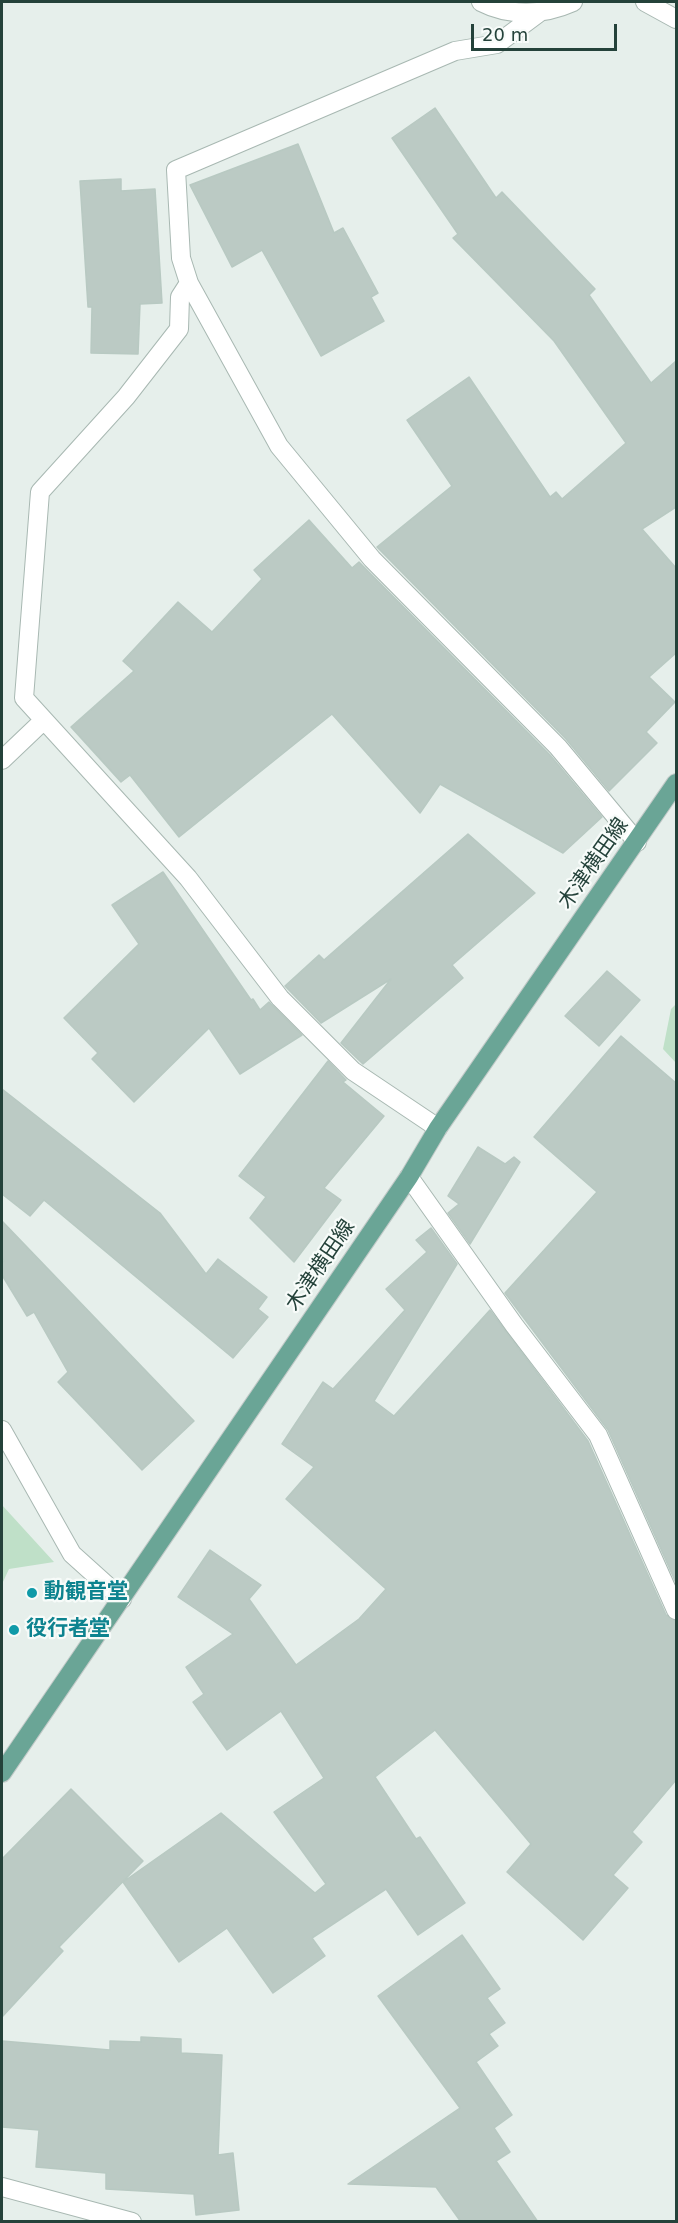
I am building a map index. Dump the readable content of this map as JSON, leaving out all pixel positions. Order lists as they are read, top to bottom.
{
  "streets": {
    "main road": ["木津横田線"]
  },
  "places": ["動観音堂", "役行者堂"],
  "scale_bar": "20 m"
}
